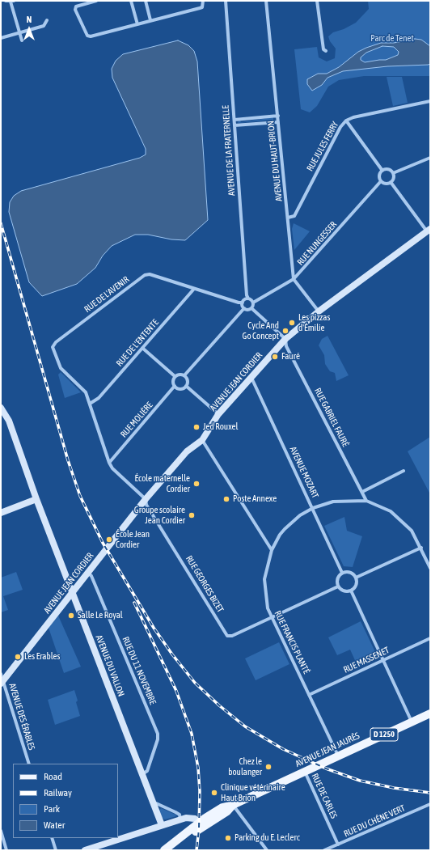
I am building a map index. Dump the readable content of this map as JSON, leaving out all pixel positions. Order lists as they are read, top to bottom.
{
  "streets": {
    "main road": ["D 1250", "AVENUE JEAN JAURÈS"],
    "street": [
      "RUE JULES FERRY",
      "AVENUE DE LA FRATERNELLE",
      "AVENUE DU HAUT-BRION",
      "RUE NUNGESSER",
      "RUE DE L'AVENIR",
      "RUE DE L'ENTENTE",
      "AVENUE JEAN CORDIER",
      "RUE GABRIEL FAURÉ",
      "RUE MOLIÈRE",
      "AVENUE MOZART",
      "RUE GEORGES BIZET",
      "RUE FRANCIS PLANTÉ",
      "RUE MASSENET",
      "AVENUE DU VALLON",
      "RUE DU 11 NOVEMBRE",
      "AVENUE DES ÉRABLES",
      "RUE DE CARLES",
      "RUE DU CHÊNE VERT"
    ]
  },
  "crossings": [
    ["RUE JULES FERRY", "AVENUE DU HAUT-BRION"],
    ["AVENUE DE LA FRATERNELLE", "RUE NUNGESSER"],
    ["AVENUE DE LA FRATERNELLE", "RUE DE L'AVENIR"],
    ["AVENUE DU HAUT-BRION", "RUE NUNGESSER"],
    ["RUE NUNGESSER", "RUE DE L'AVENIR"],
    ["RUE DE L'AVENIR", "RUE DE L'ENTENTE"],
    ["AVENUE JEAN CORDIER", "RUE GABRIEL FAURÉ"],
    ["AVENUE JEAN CORDIER", "AVENUE MOZART"],
    ["AVENUE JEAN CORDIER", "RUE GEORGES BIZET"],
    ["AVENUE JEAN CORDIER", "AVENUE DU VALLON"],
    ["AVENUE JEAN CORDIER", "RUE DU 11 NOVEMBRE"],
    ["AVENUE JEAN CORDIER", "AVENUE DES ÉRABLES"],
    ["RUE GABRIEL FAURÉ", "RUE FRANCIS PLANTÉ"],
    ["AVENUE MOZART", "RUE FRANCIS PLANTÉ"],
    ["RUE GEORGES BIZET", "RUE FRANCIS PLANTÉ"],
    ["RUE FRANCIS PLANTÉ", "RUE MASSENET"],
    ["RUE FRANCIS PLANTÉ", "AVENUE JEAN JAURÈS"],
    ["AVENUE DU VALLON", "RUE DU 11 NOVEMBRE"],
    ["AVENUE JEAN JAURÈS", "RUE DE CARLES"],
    ["RUE DE CARLES", "RUE DU CHÊNE VERT"]
  ],
  "parks": ["Parc de Tenet"],
  "places": [
    "Les pizzas d'Émilie",
    "Cycle And Go Concept",
    "Fauré",
    "Jed Rouxel",
    "École maternelle Cordier",
    "Poste Annexe",
    "Groupe scolaire Jean Cordier",
    "École Jean Cordier",
    "Salle Le Royal",
    "Les Erables",
    "Chez le boulanger",
    "Clinique vétérinaire Haut Brion",
    "Parking du E. Leclerc"
  ],
  "legend": [
    "Road",
    "Railway",
    "Park",
    "Water"
  ],
  "north": "top"
}
